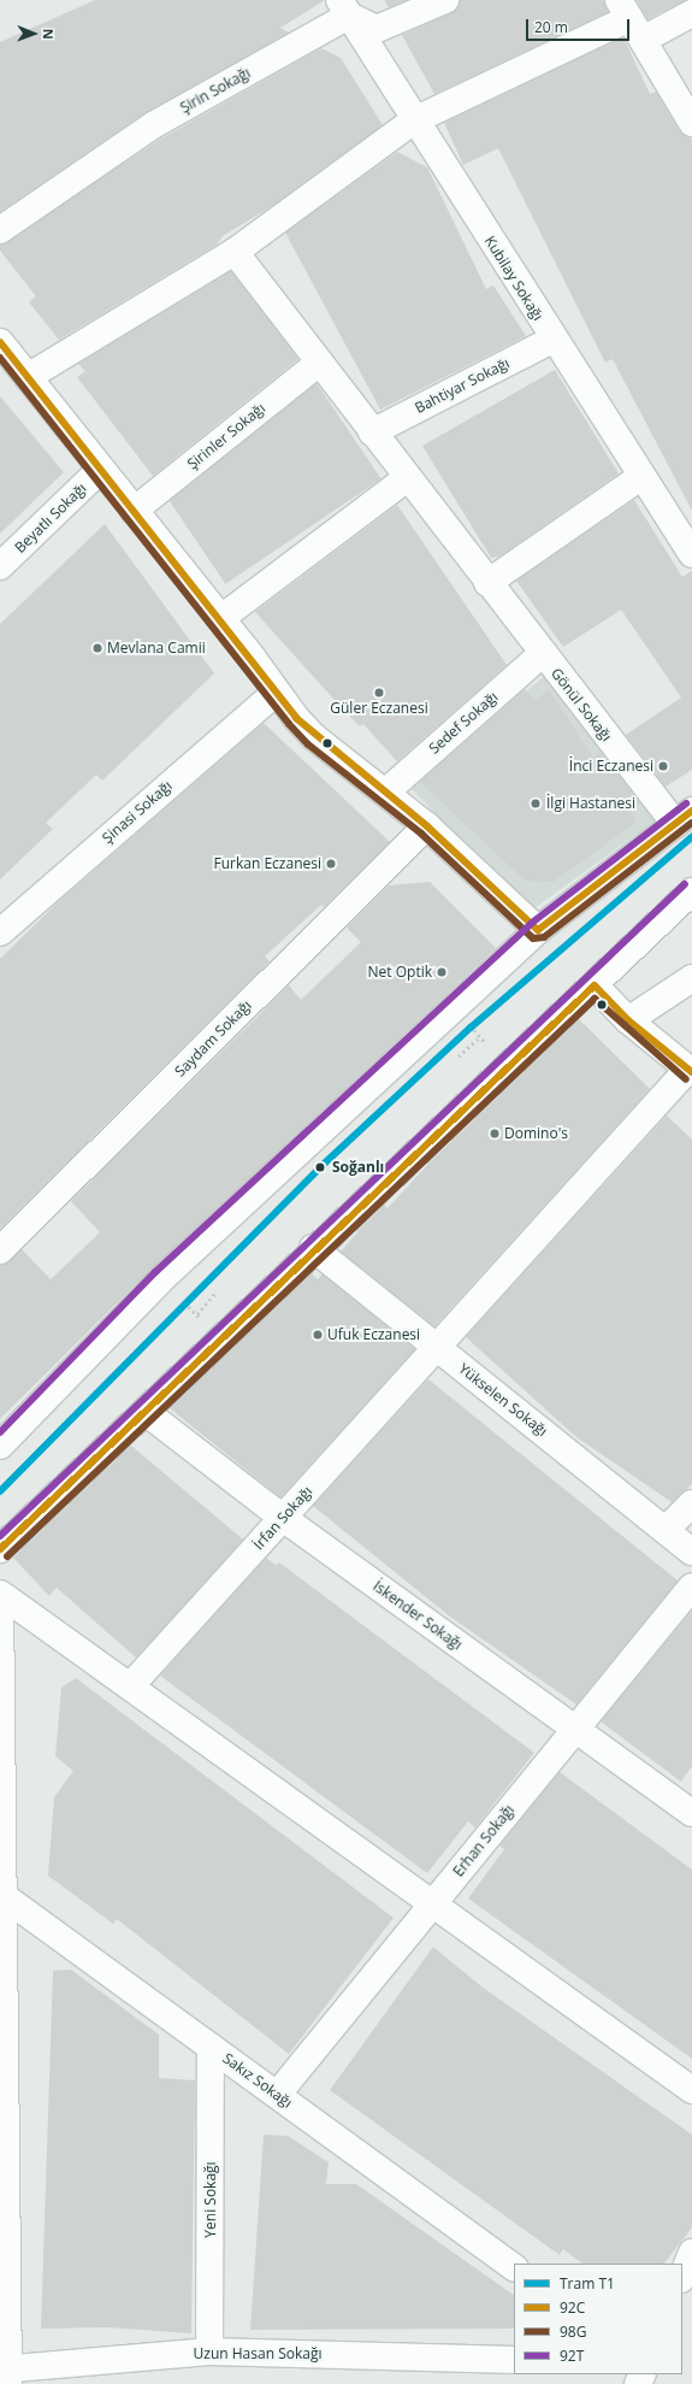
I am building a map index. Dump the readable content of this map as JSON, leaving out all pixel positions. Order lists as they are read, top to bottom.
{
  "streets": {
    "street": [
      "Şirin Sokağı",
      "Kubilay Sokağı",
      "Bahtiyar Sokağı",
      "Şirinler Sokağı",
      "Beyatlı Sokağı",
      "Gönül Sokağı",
      "Sedef Sokağı",
      "Şinasi Sokağı",
      "Saydam Sokağı",
      "Yükselen Sokağı",
      "İrfan Sokağı",
      "İskender Sokağı",
      "Erhan Sokağı",
      "Sakız Sokağı",
      "Yeni Sokağı",
      "Uzun Hasan Sokağı"
    ]
  },
  "crossings": [
    ["Şirin Sokağı", "Kubilay Sokağı"],
    ["Kubilay Sokağı", "Bahtiyar Sokağı"],
    ["Bahtiyar Sokağı", "Gönül Sokağı"],
    ["Şirinler Sokağı", "Gönül Sokağı"],
    ["Gönül Sokağı", "Sedef Sokağı"],
    ["Yükselen Sokağı", "İrfan Sokağı"],
    ["İrfan Sokağı", "İskender Sokağı"],
    ["İskender Sokağı", "Erhan Sokağı"],
    ["Erhan Sokağı", "Sakız Sokağı"],
    ["Sakız Sokağı", "Yeni Sokağı"],
    ["Yeni Sokağı", "Uzun Hasan Sokağı"]
  ],
  "places": [
    "Mevlana Camii",
    "Güler Eczanesi",
    "İnci Eczanesi",
    "İlgi Hastanesi",
    "Furkan Eczanesi",
    "Net Optik",
    "Domino's",
    "Soğanlı",
    "Ufuk Eczanesi"
  ],
  "lines": [
    "transit line 92C",
    "transit line 98G",
    "transit line 92T",
    "tram line T1"
  ],
  "legend": [
    "Tram T1",
    "92C",
    "98G",
    "92T"
  ],
  "scale_bar": "20 m",
  "north": "right"
}
